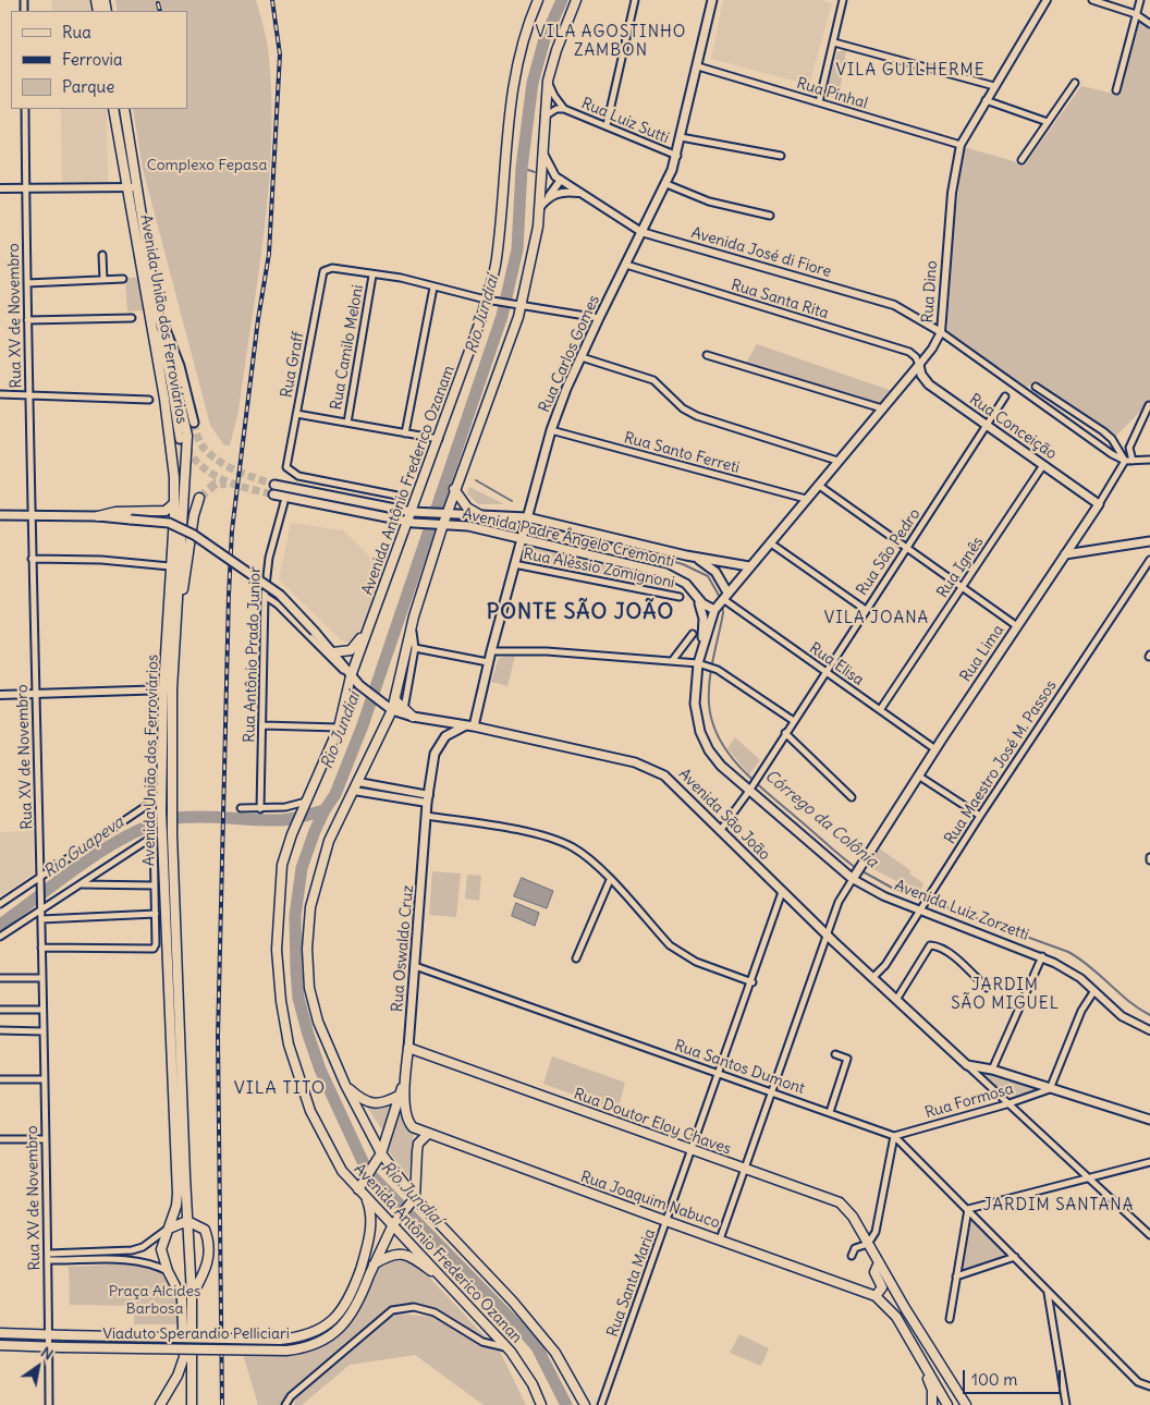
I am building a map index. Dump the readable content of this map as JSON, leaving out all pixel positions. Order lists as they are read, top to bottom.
{
  "streets": {
    "main road": [
      "Rua Dino",
      "Avenida União dos Ferroviários",
      "Rua Carlos Gomes",
      "Rua Conceição",
      "Avenida Antônio Frederico Ozanam",
      "Avenida Padre Ângelo Cremonti",
      "Rua Lima",
      "Avenida São João",
      "Avenida Luiz Zorzetti",
      "Rua Oswaldo Cruz",
      "Rua Doutor Eloy Chaves",
      "Rua Joaquim Nabuco",
      "Avenida Antônio Frederico Ozanan",
      "Viaduto Sperandio Pelliciari"
    ],
    "street": [
      "Rua Pinhal",
      "Rua Luiz Sutti",
      "Avenida José di Fiore",
      "Rua Santa Rita",
      "Rua XV de Novembro",
      "Rua Camilo Meloni",
      "Rua Graff",
      "Rua Santo Ferreti",
      "Rua São Pedro",
      "Rua Ignês",
      "Rua Aléssio Zomignoni",
      "Rua Antônio Prado Junior",
      "Rua Elisa",
      "Rua Maestro José M. Passos",
      "Rua Santos Dumont",
      "Rua Formosa",
      "Rua Santa Maria"
    ]
  },
  "crossings": [
    ["Rua Pinhal", "Rua Dino"],
    ["Rua Pinhal", "Rua Carlos Gomes"],
    ["Rua Luiz Sutti", "Rua Carlos Gomes"],
    ["Avenida José di Fiore", "Rua Dino"],
    ["Avenida José di Fiore", "Rua Carlos Gomes"],
    ["Rua Dino", "Rua Santa Rita"],
    ["Rua Dino", "Rua Conceição"],
    ["Rua Dino", "Rua Santo Ferreti"],
    ["Rua Dino", "Avenida Padre Ângelo Cremonti"],
    ["Rua Dino", "Rua Elisa"],
    ["Rua Dino", "Avenida Luiz Zorzetti"],
    ["Rua Santa Rita", "Rua Carlos Gomes"],
    ["Rua Santa Rita", "Rua Conceição"],
    ["Rua XV de Novembro", "Avenida São João"],
    ["Rua XV de Novembro", "Viaduto Sperandio Pelliciari"],
    ["Rua Camilo Meloni", "Rua Graff"],
    ["Rua Carlos Gomes", "Rua Santo Ferreti"],
    ["Rua Carlos Gomes", "Avenida Padre Ângelo Cremonti"],
    ["Rua Carlos Gomes", "Rua Aléssio Zomignoni"],
    ["Rua Carlos Gomes", "Avenida São João"],
    ["Rua Carlos Gomes", "Rua Oswaldo Cruz"],
    ["Rua Conceição", "Rua São Pedro"],
    ["Rua Conceição", "Rua Ignês"],
    ["Rua Conceição", "Rua Lima"],
    ["Avenida Antônio Frederico Ozanam", "Avenida Padre Ângelo Cremonti"],
    ["Avenida Antônio Frederico Ozanam", "Avenida São João"],
    ["Avenida Antônio Frederico Ozanam", "Avenida Antônio Frederico Ozanan"],
    ["Avenida Padre Ângelo Cremonti", "Rua Elisa"],
    ["Avenida Padre Ângelo Cremonti", "Avenida Luiz Zorzetti"],
    ["Rua São Pedro", "Rua Elisa"],
    ["Rua São Pedro", "Avenida São João"],
    ["Rua São Pedro", "Avenida Luiz Zorzetti"],
    ["Rua Ignês", "Rua Elisa"],
    ["Rua Lima", "Rua Elisa"],
    ["Rua Lima", "Avenida Luiz Zorzetti"],
    ["Rua Antônio Prado Junior", "Avenida São João"],
    ["Rua Elisa", "Avenida Luiz Zorzetti"],
    ["Rua Maestro José M. Passos", "Avenida São João"],
    ["Rua Maestro José M. Passos", "Avenida Luiz Zorzetti"],
    ["Avenida São João", "Rua Oswaldo Cruz"],
    ["Avenida São João", "Rua Formosa"],
    ["Avenida São João", "Rua Santa Maria"],
    ["Rua Oswaldo Cruz", "Rua Santos Dumont"],
    ["Rua Oswaldo Cruz", "Rua Doutor Eloy Chaves"],
    ["Rua Oswaldo Cruz", "Rua Joaquim Nabuco"],
    ["Rua Santos Dumont", "Rua Formosa"],
    ["Rua Santos Dumont", "Rua Santa Maria"],
    ["Rua Doutor Eloy Chaves", "Rua Santa Maria"],
    ["Rua Joaquim Nabuco", "Rua Santa Maria"],
    ["Avenida Antônio Frederico Ozanan", "Viaduto Sperandio Pelliciari"]
  ],
  "districts": [
    "VILA AGOSTINHO ZAMBON",
    "VILA GUILHERME",
    "PONTE SÃO JOÃO",
    "VILA JOANA",
    "JARDIM SÃO MIGUEL",
    "VILA TITO",
    "JARDIM SANTANA"
  ],
  "water": ["Rio Jundiaí", "Córrego da Colônia", "Rio Guapeva"],
  "parks": ["Complexo Fepasa", "Praça Alcides Barbosa"],
  "legend": ["Rua", "Ferrovia", "Parque"],
  "scale_bar": "100 m",
  "north": "top right"
}
